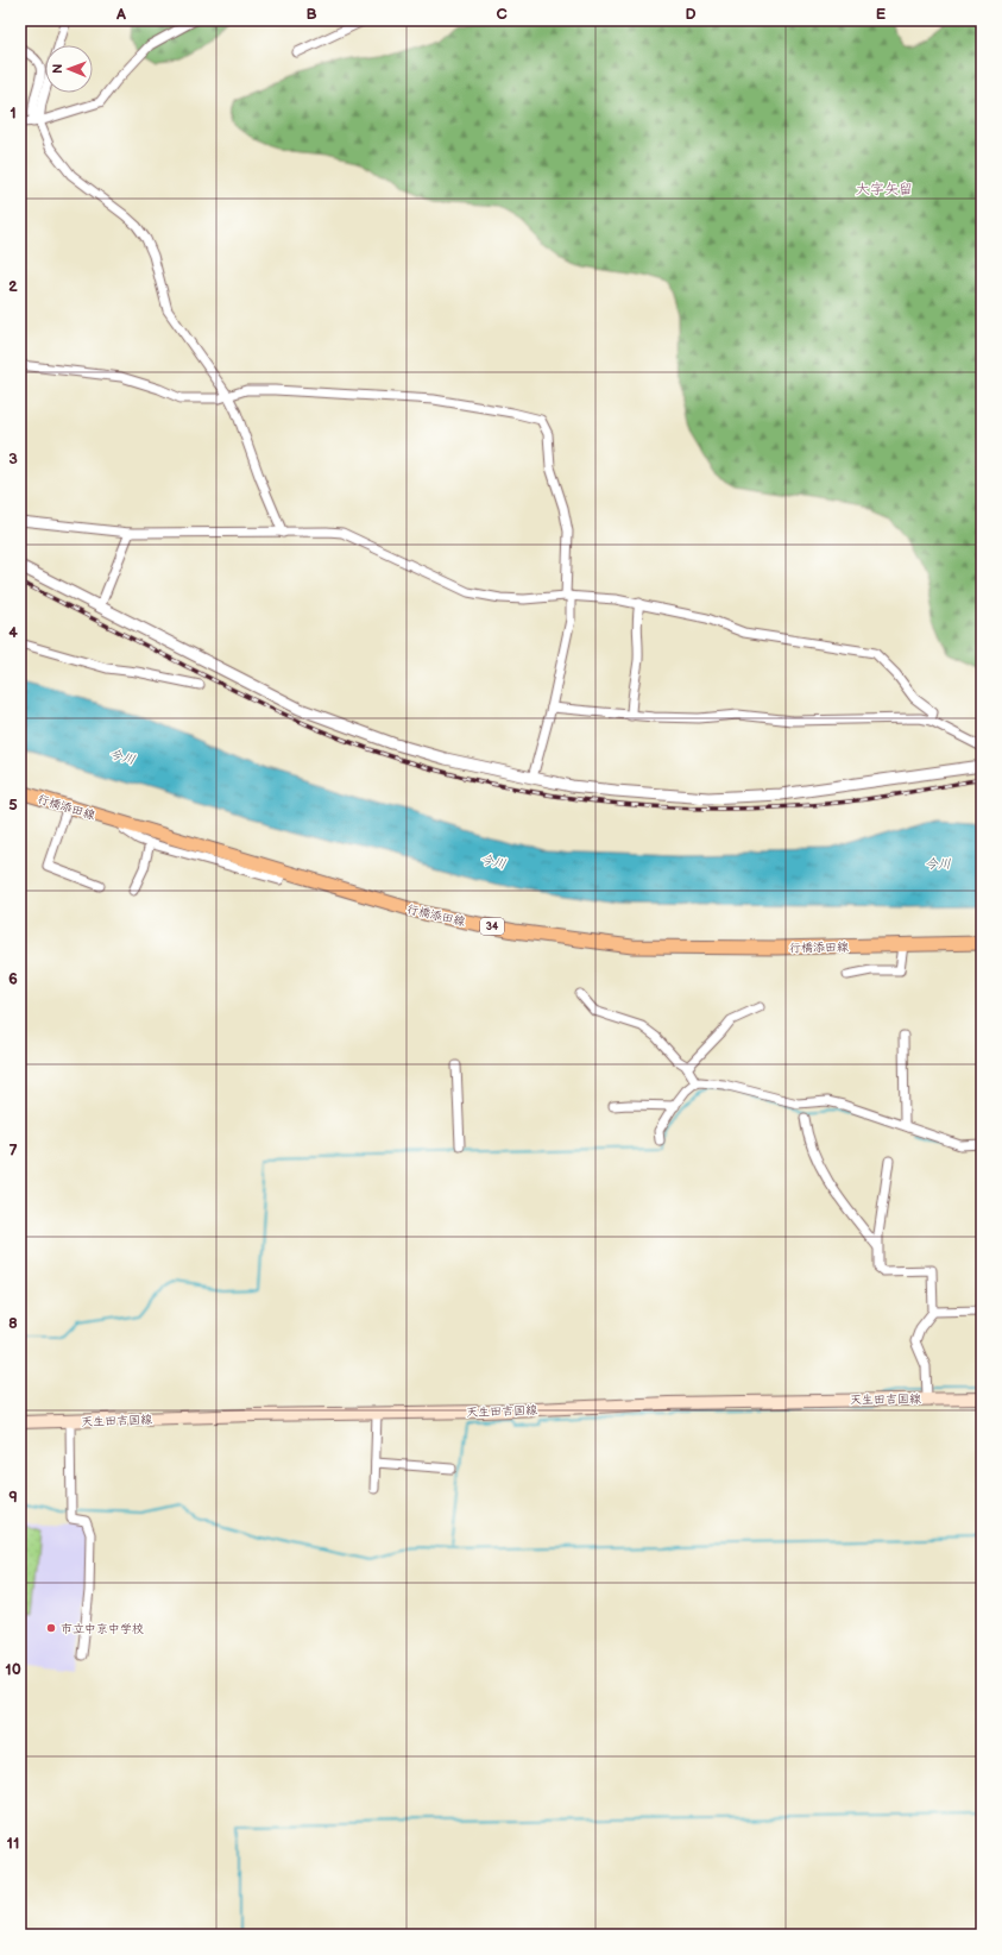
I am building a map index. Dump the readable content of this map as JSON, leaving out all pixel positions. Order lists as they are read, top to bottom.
{
  "streets": {
    "main road": ["行橋添田線", "34", "天生田吉国線"]
  },
  "districts": ["大字矢留"],
  "water": ["今川"],
  "places": ["市立中京中学校"],
  "north": "left",
  "grid": {
    "columns": [
      "A",
      "B",
      "C",
      "D",
      "E"
    ],
    "rows": [
      "1",
      "2",
      "3",
      "4",
      "5",
      "6",
      "7",
      "8",
      "9",
      "10",
      "11"
    ]
  }
}
